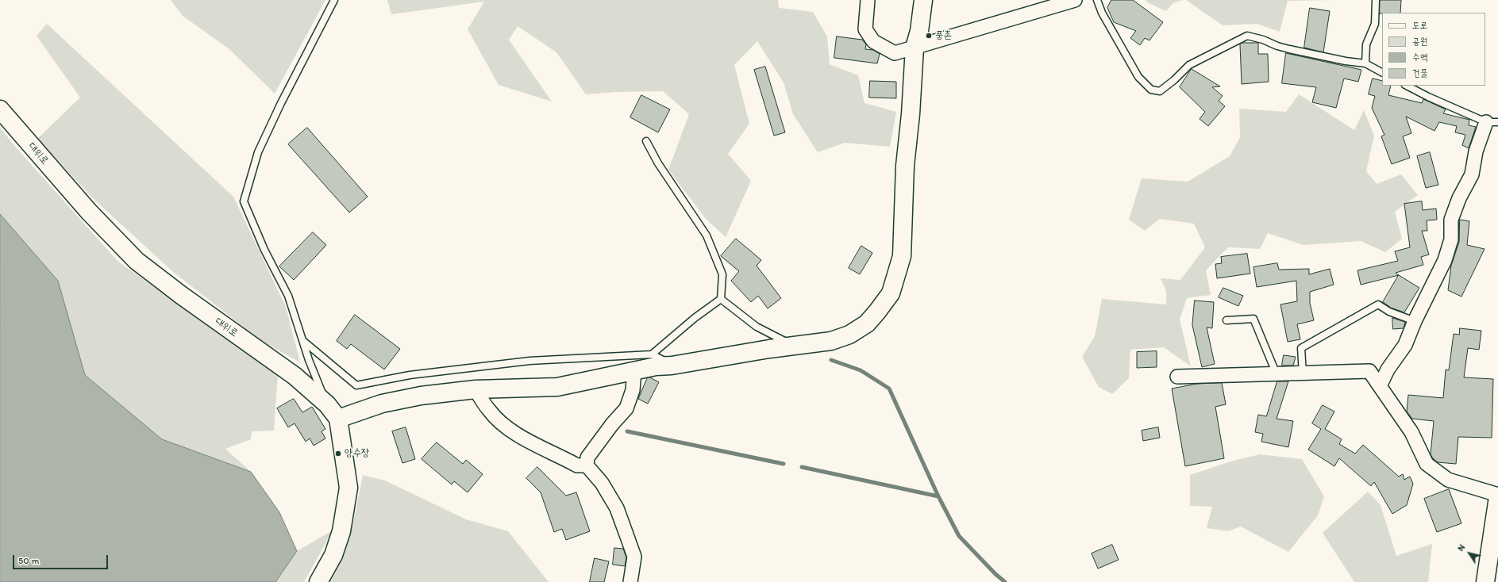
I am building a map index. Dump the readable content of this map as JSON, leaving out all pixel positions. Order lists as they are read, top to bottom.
{
  "streets": {
    "street": ["대위로"]
  },
  "places": ["풍촌", "양수장"],
  "legend": [
    "도로",
    "공원",
    "수역",
    "건물"
  ],
  "scale_bar": "50 m",
  "north": "top left"
}
